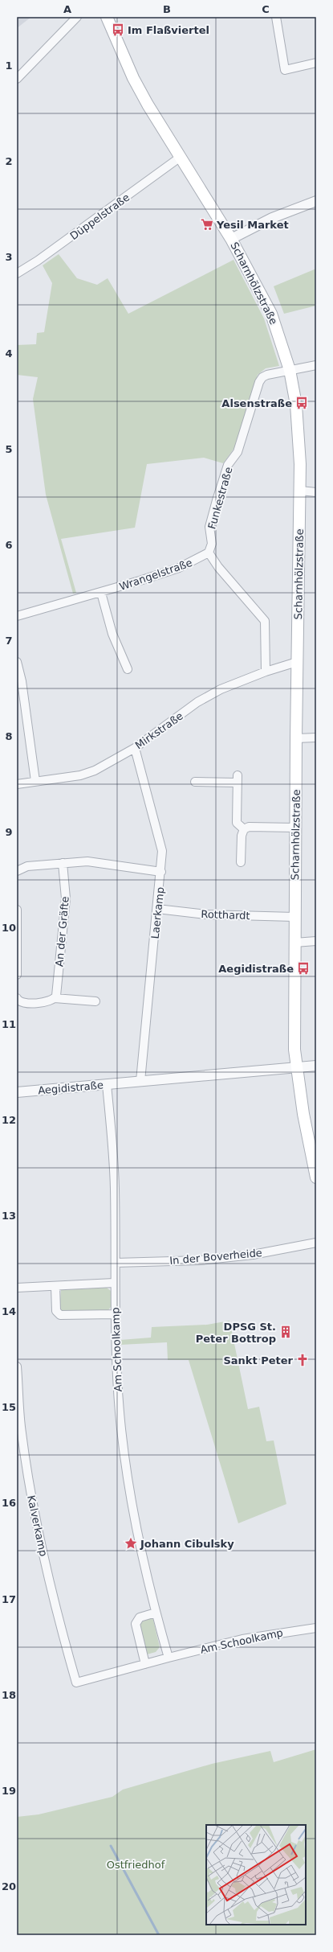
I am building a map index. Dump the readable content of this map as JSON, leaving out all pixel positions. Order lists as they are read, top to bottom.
{
  "streets": {
    "main road": ["Scharnhölzstraße"],
    "street": [
      "Düppelstraße",
      "Funkestraße",
      "Wrangelstraße",
      "Mirkstraße",
      "Laerkamp",
      "Rotthardt",
      "An der Gräfte",
      "Aegidistraße",
      "In der Boverheide",
      "Am Schoolkamp",
      "Kalverkamp"
    ]
  },
  "crossings": [
    ["Düppelstraße", "Scharnhölzstraße"],
    ["Scharnhölzstraße", "Funkestraße"],
    ["Scharnhölzstraße", "Mirkstraße"],
    ["Scharnhölzstraße", "Rotthardt"],
    ["Scharnhölzstraße", "Aegidistraße"],
    ["Funkestraße", "Wrangelstraße"],
    ["Mirkstraße", "Laerkamp"],
    ["Laerkamp", "Rotthardt"],
    ["Laerkamp", "Aegidistraße"],
    ["Aegidistraße", "Am Schoolkamp"],
    ["In der Boverheide", "Am Schoolkamp"],
    ["Am Schoolkamp", "Kalverkamp"]
  ],
  "parks": ["Ostfriedhof"],
  "places": {
    "bus stop": ["Im Flaßviertel", "Alsenstraße", "Aegidistraße"],
    "supermarket": ["Yesil Market"],
    "building": ["DPSG St. Peter Bottrop"],
    "church": ["Sankt Peter"],
    "place": ["Johann Cibulsky"]
  },
  "grid": {
    "columns": ["A", "B", "C"],
    "rows": [
      "1",
      "2",
      "3",
      "4",
      "5",
      "6",
      "7",
      "8",
      "9",
      "10",
      "11",
      "12",
      "13",
      "14",
      "15",
      "16",
      "17",
      "18",
      "19",
      "20"
    ]
  }
}
